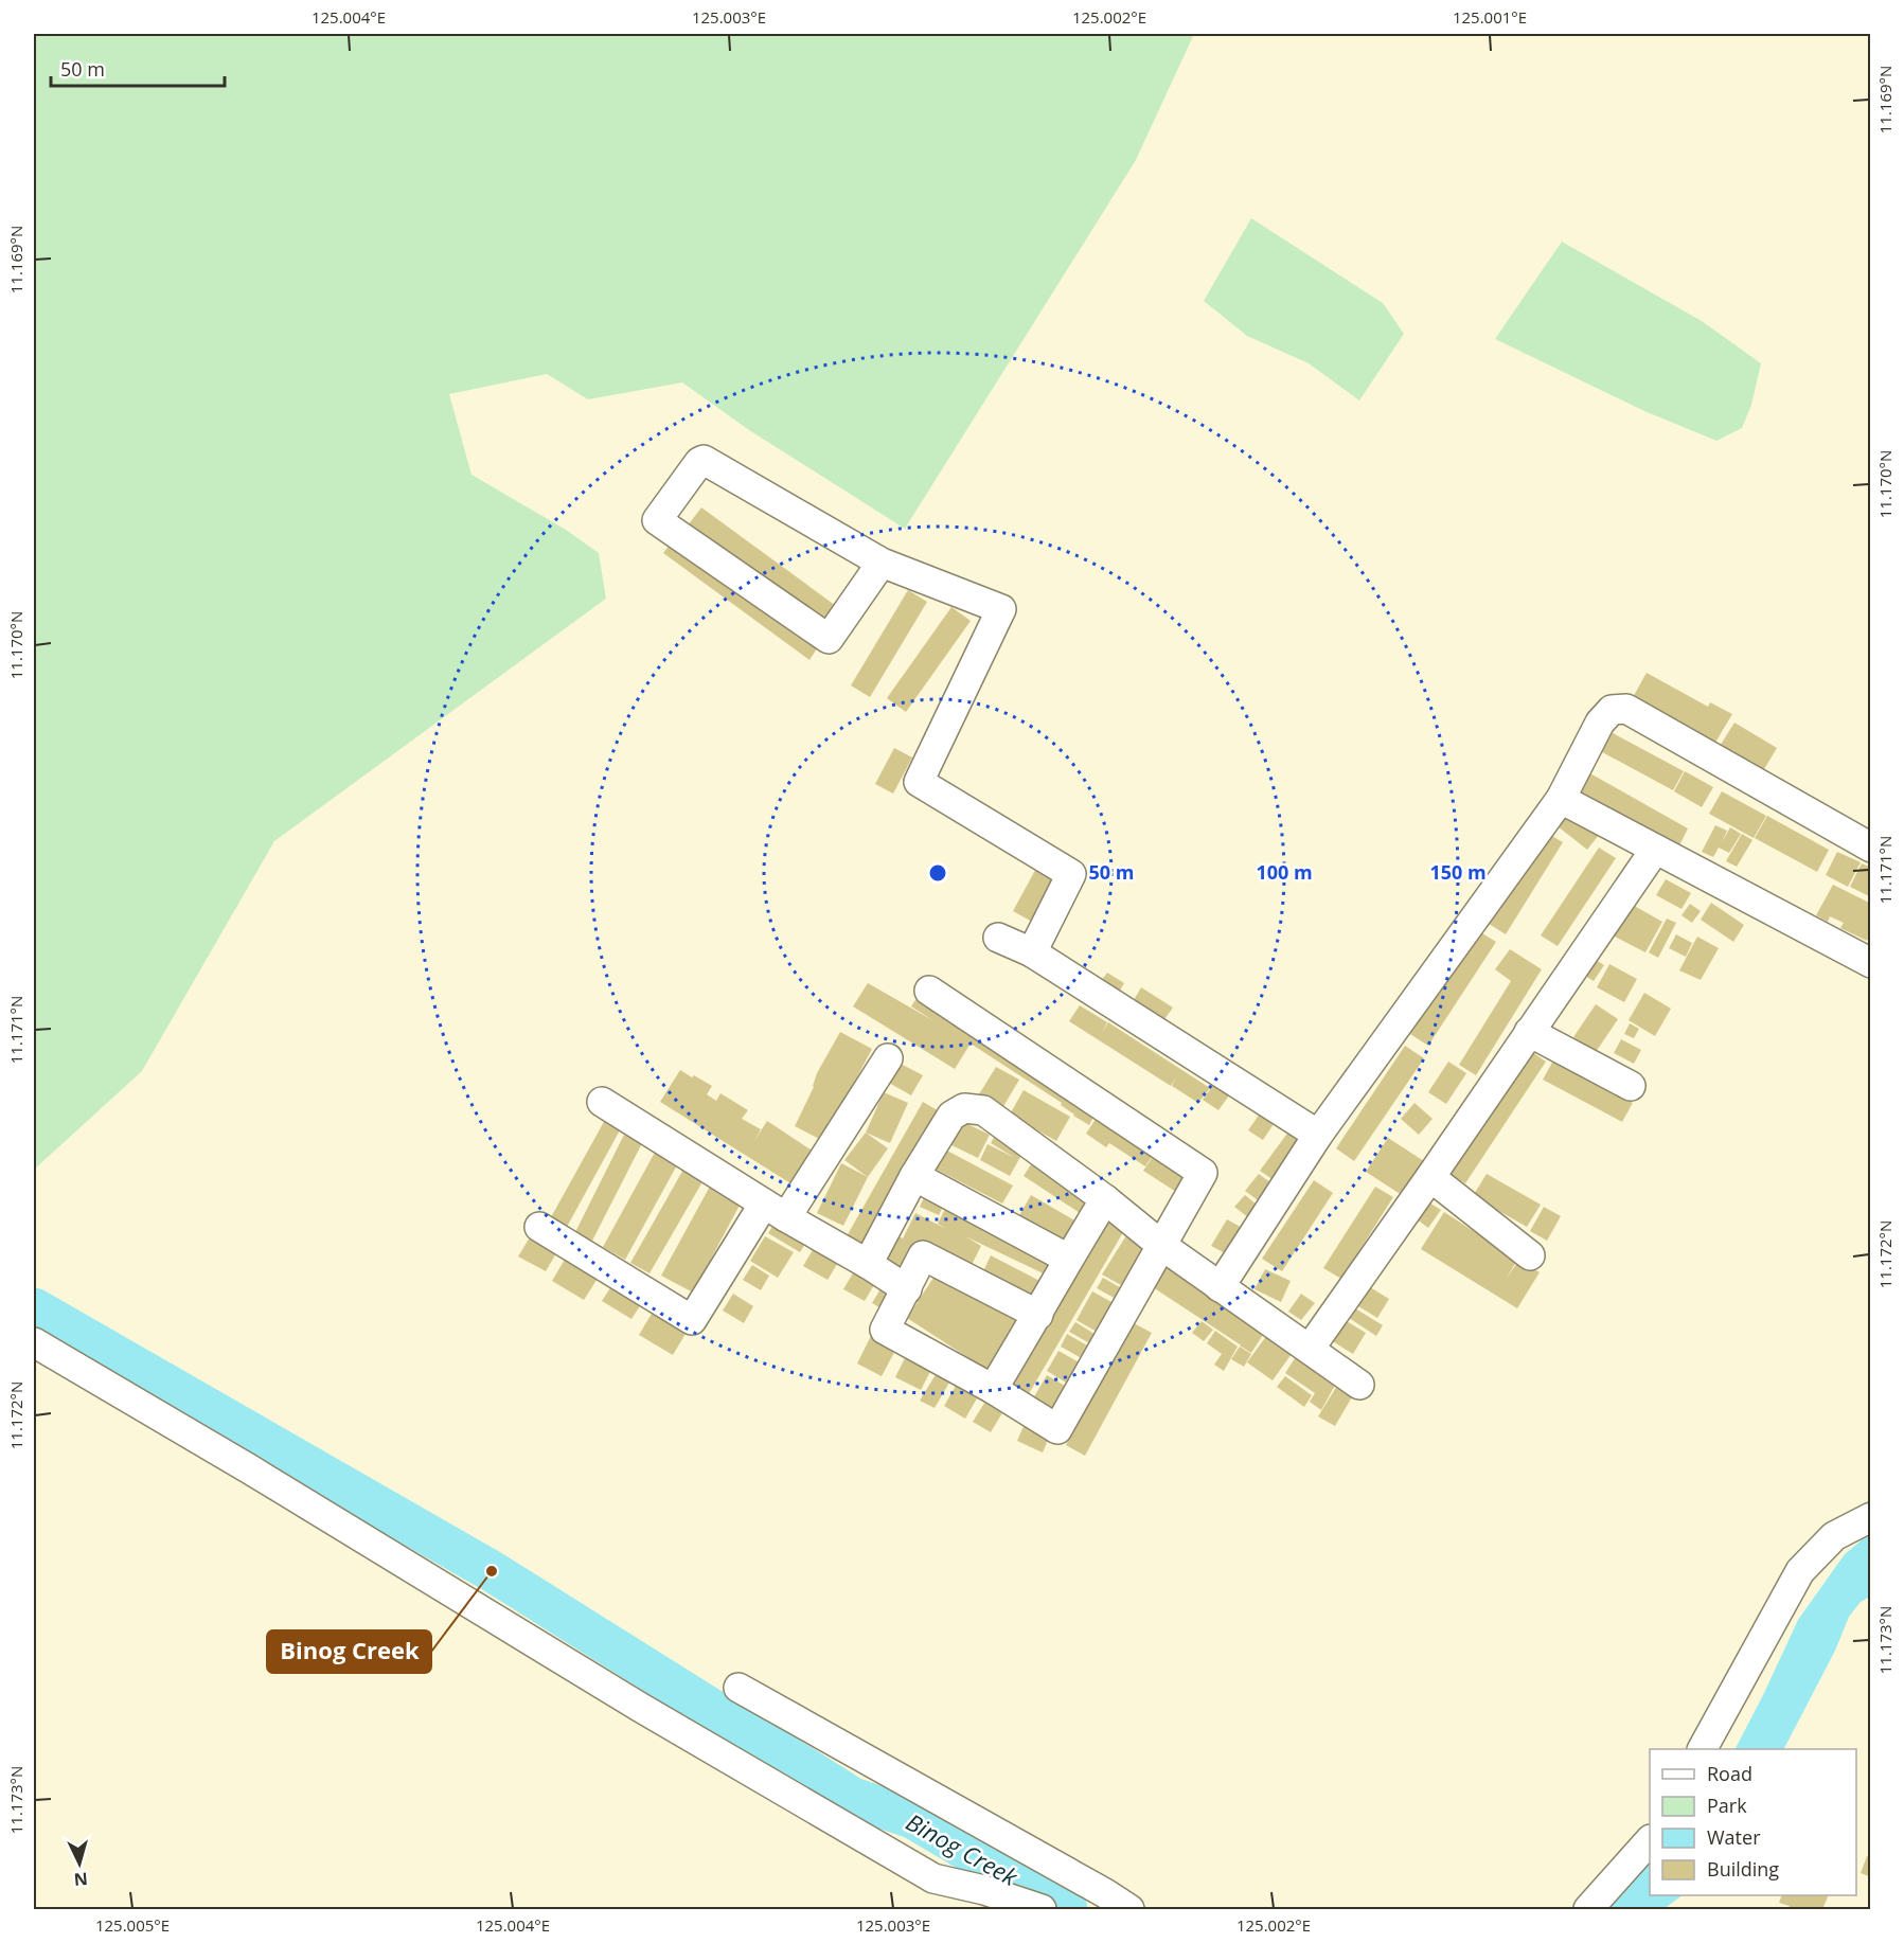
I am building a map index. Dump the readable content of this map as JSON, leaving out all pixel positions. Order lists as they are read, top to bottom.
{
  "water": ["Binog Creek"],
  "places": ["Binog Creek"],
  "legend": [
    "Road",
    "Park",
    "Water",
    "Building"
  ],
  "scale_bar": "50 m",
  "north": "bottom",
  "coordinates": [
    "125.004°E",
    "125.003°E",
    "125.002°E",
    "125.001°E",
    "11.169°N",
    "11.170°N",
    "11.171°N",
    "11.172°N",
    "11.173°N",
    "125.005°E"
  ],
  "rings": ["50 m", "100 m", "150 m"]
}
